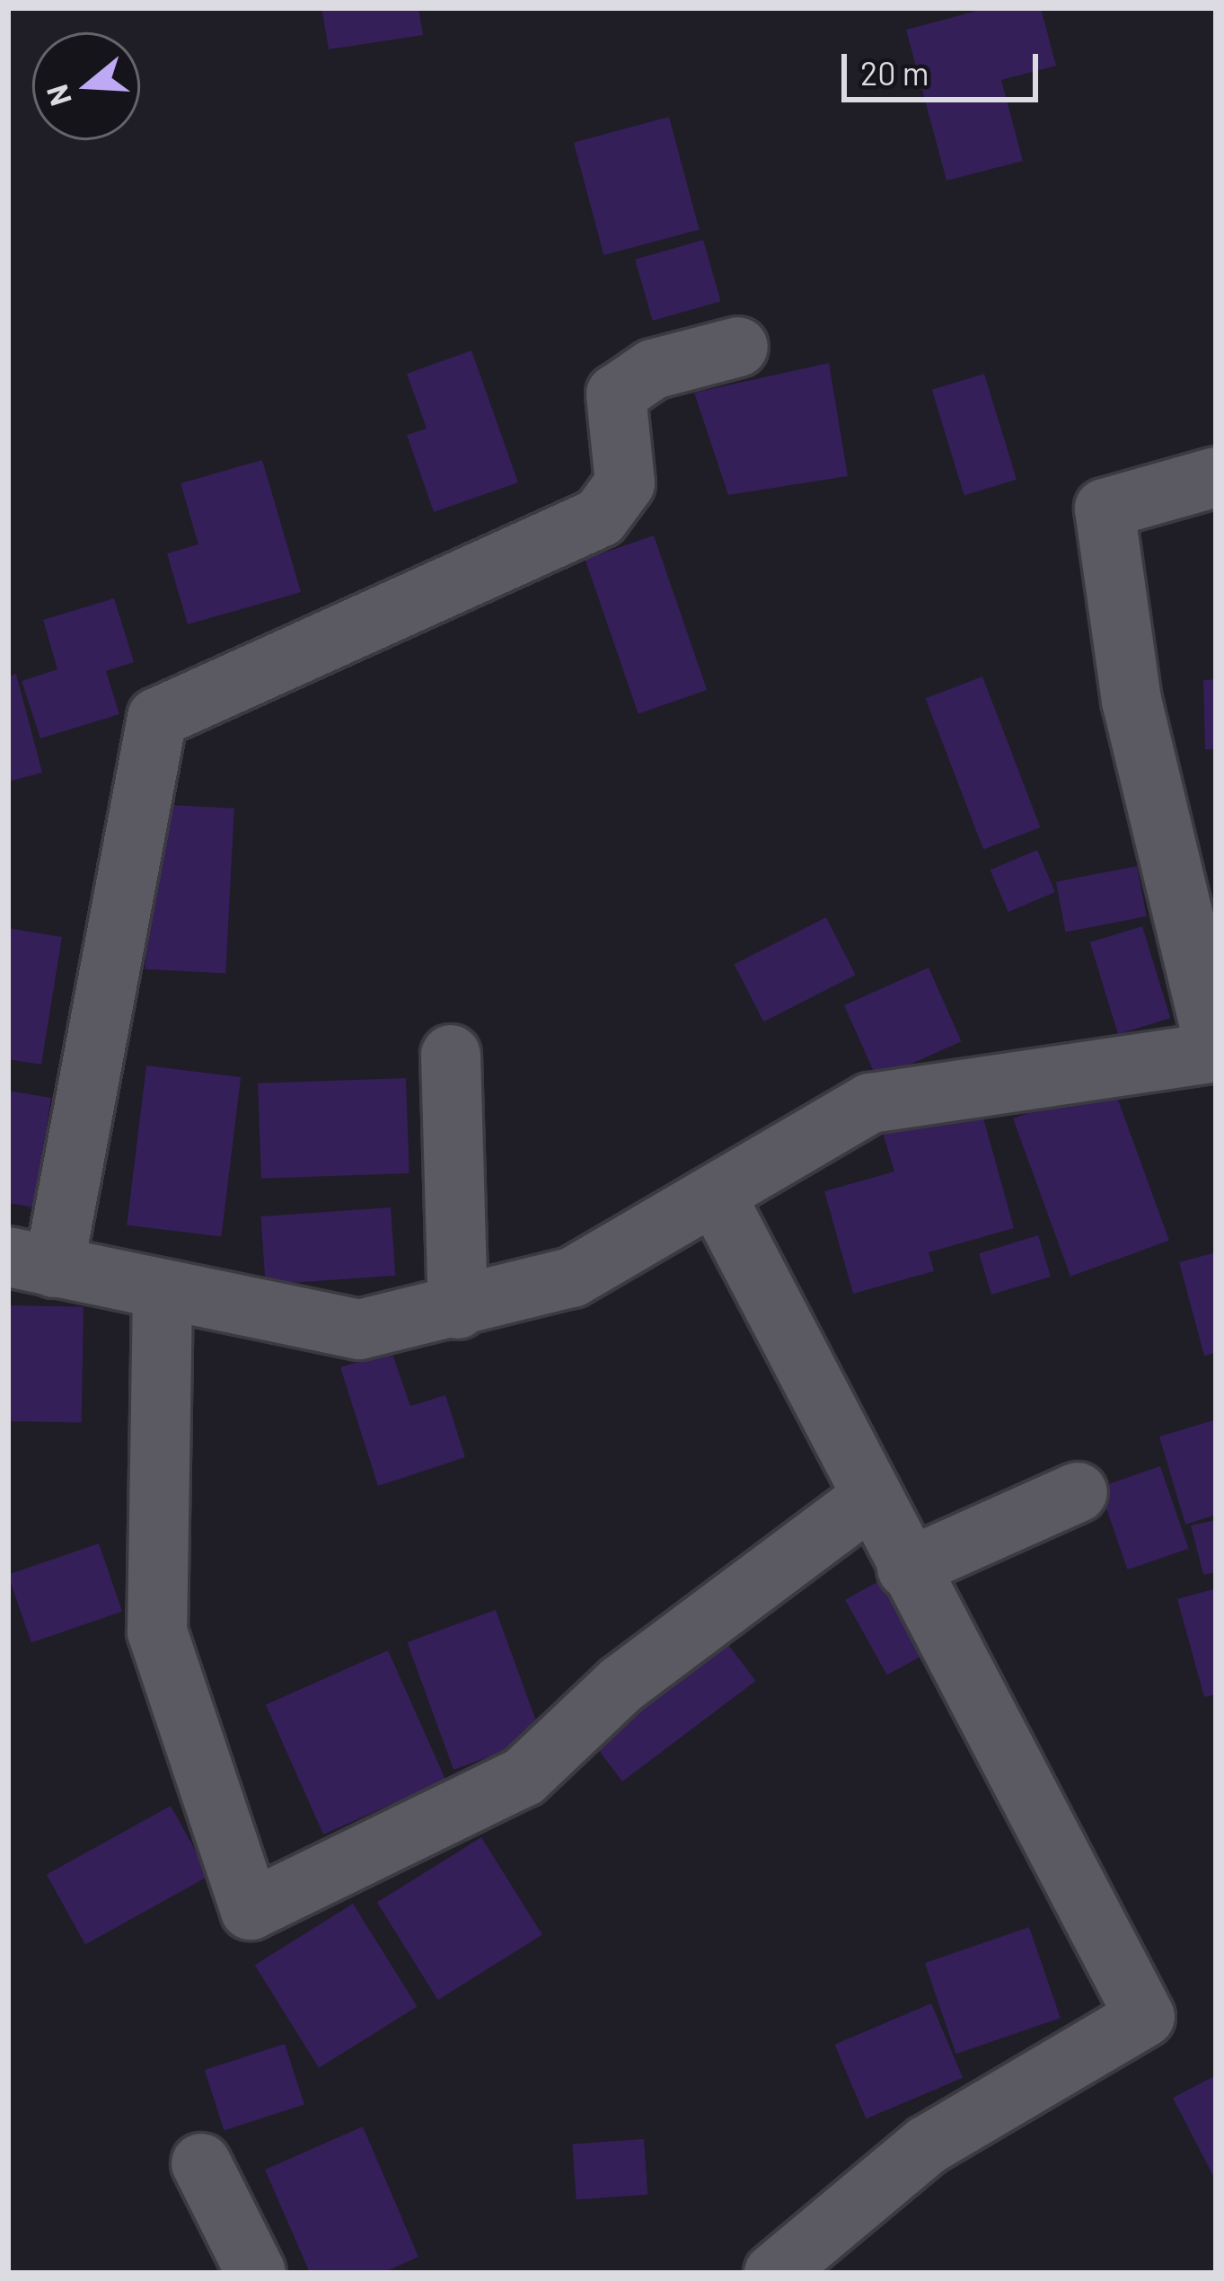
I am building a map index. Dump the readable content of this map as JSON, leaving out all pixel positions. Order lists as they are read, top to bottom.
{
  "scale_bar": "20 m",
  "north": "left"
}
